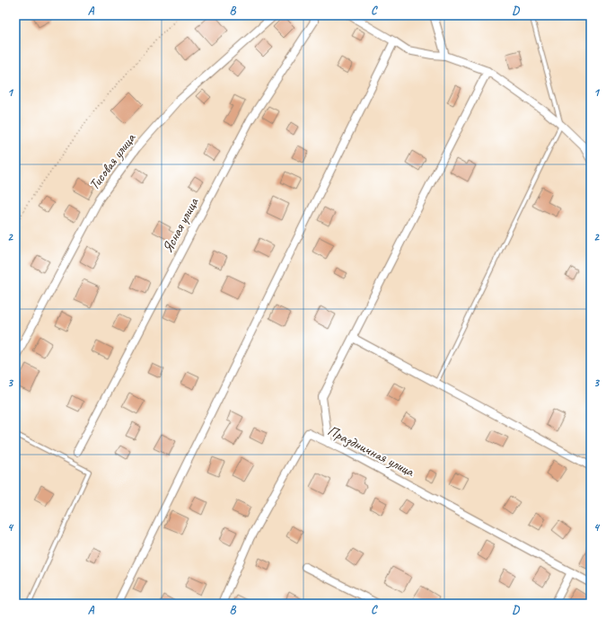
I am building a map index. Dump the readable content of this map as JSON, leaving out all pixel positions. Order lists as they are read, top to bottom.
{
  "streets": {
    "street": ["Тисовая улица", "Ясная улица", "Праздничная улица"]
  },
  "grid": {
    "columns": [
      "A",
      "B",
      "C",
      "D"
    ],
    "rows": [
      "1",
      "2",
      "3",
      "4"
    ]
  }
}
